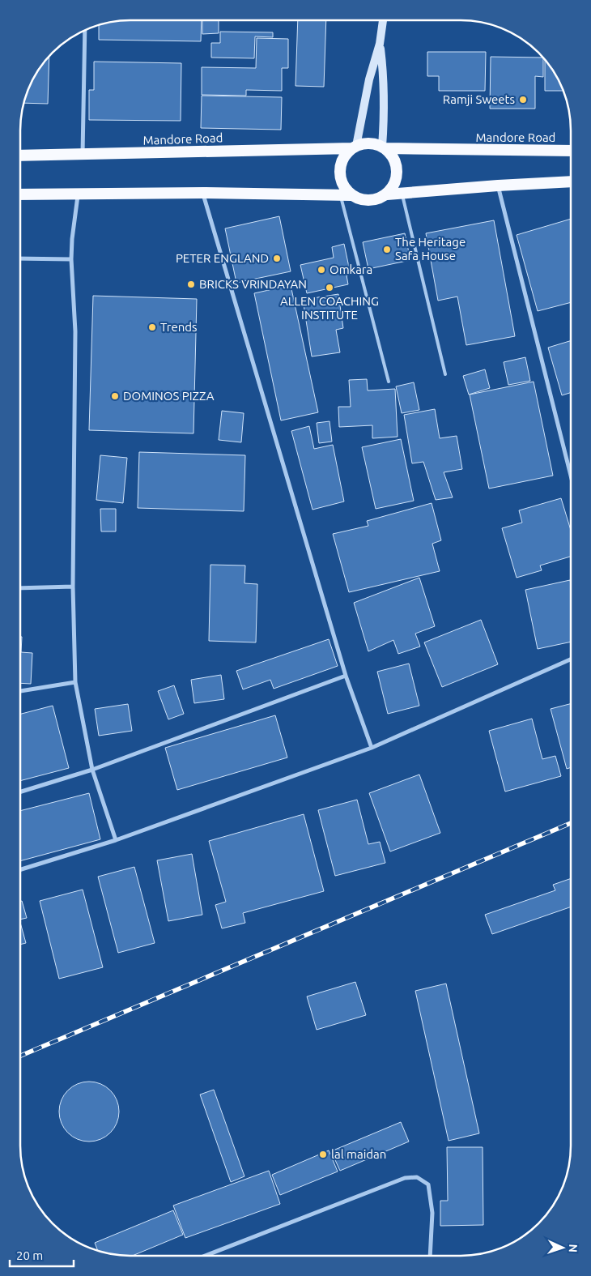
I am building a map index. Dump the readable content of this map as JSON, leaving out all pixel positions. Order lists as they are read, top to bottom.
{
  "streets": {
    "highway": ["Mandore Road"]
  },
  "places": [
    "Ramji Sweets",
    "The Heritage Safa House",
    "PETER ENGLAND",
    "Omkara",
    "BRICKS VRINDAYAN",
    "ALLEN COACHING INSTITUTE",
    "Trends",
    "DOMINOS PIZZA",
    "lal maidan"
  ],
  "scale_bar": "20 m",
  "north": "right"
}
